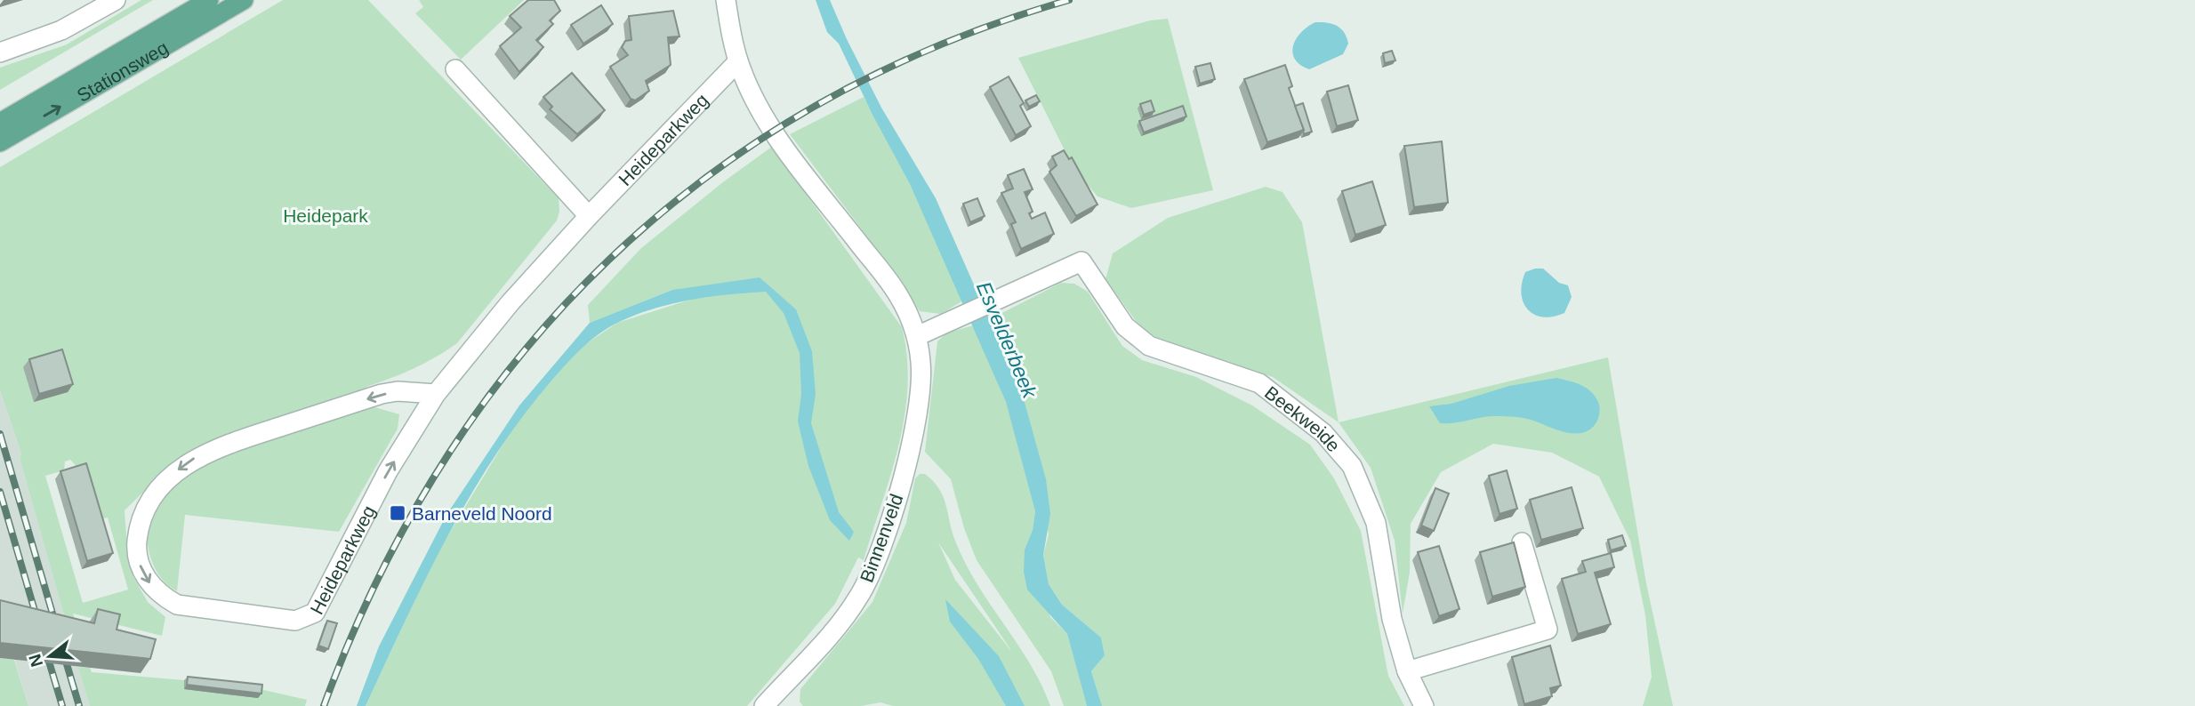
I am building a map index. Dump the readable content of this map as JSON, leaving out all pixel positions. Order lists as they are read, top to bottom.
{
  "streets": {
    "main road": ["Stationsweg"],
    "street": ["Heideparkweg", "Beekweide", "Binnenveld"]
  },
  "crossings": [
    ["Heideparkweg", "Binnenveld"],
    ["Beekweide", "Binnenveld"]
  ],
  "water": ["Esvelderbeek"],
  "parks": ["Heidepark"],
  "places": {
    "transit": ["Barneveld Noord"]
  },
  "north": "left"
}
